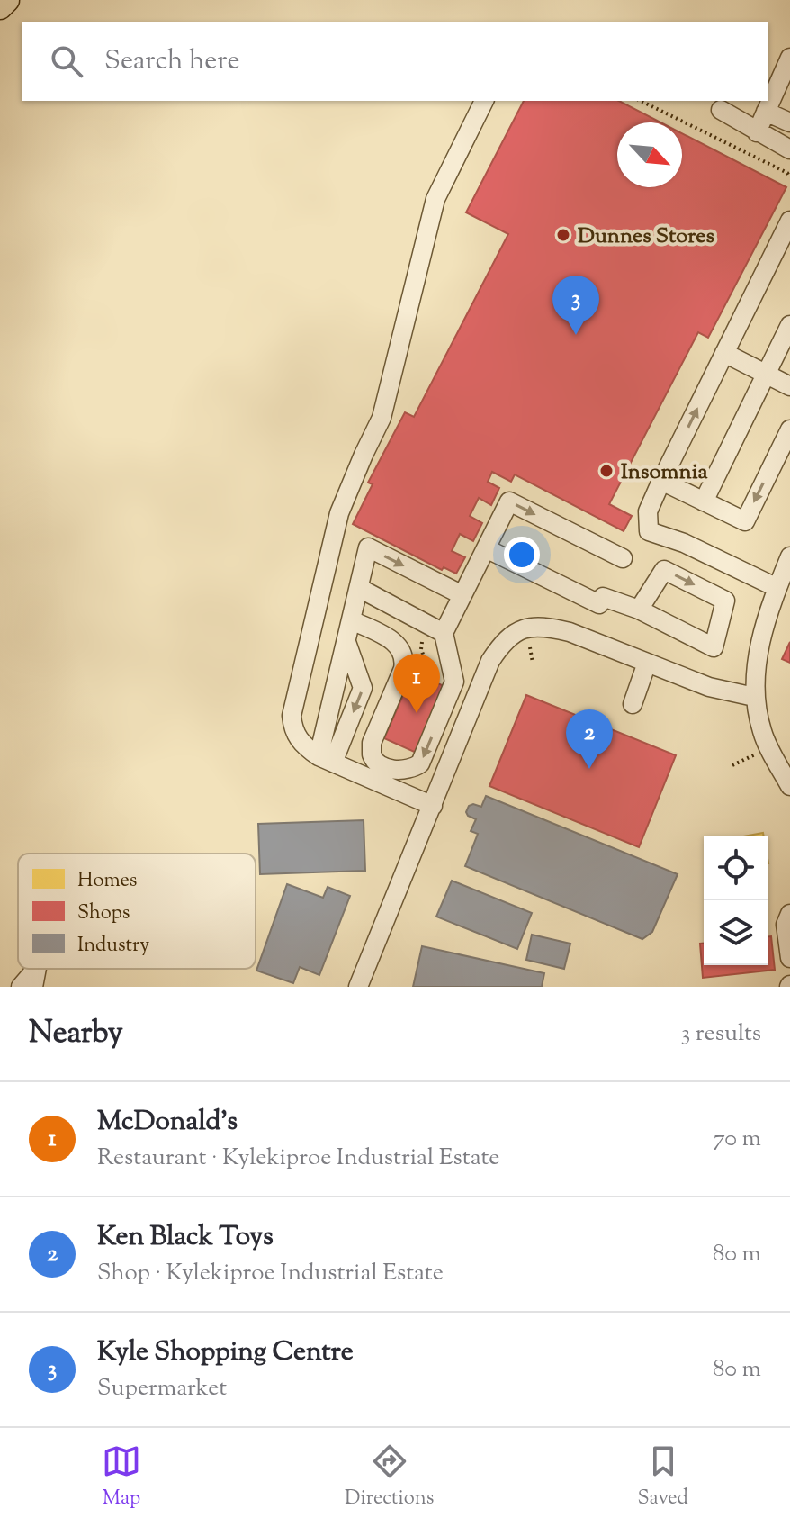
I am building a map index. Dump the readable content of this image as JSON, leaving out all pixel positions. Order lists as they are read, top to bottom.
{
  "places": ["Dunnes Stores", "Insomnia"],
  "legend": ["Homes", "Shops", "Industry"],
  "north": "bottom right",
  "page": {
    "search": "Search here",
    "pins": ["3", "1", "2"],
    "heading": ["Nearby", "3 results"],
    "list": [
      {
        "mark": "1",
        "name": "McDonald's",
        "note": "Restaurant · Kylekiproe Industrial Estate",
        "value": "70 m"
      },
      {
        "mark": "2",
        "name": "Ken Black Toys",
        "note": "Shop · Kylekiproe Industrial Estate",
        "value": "80 m"
      },
      {
        "mark": "3",
        "name": "Kyle Shopping Centre",
        "note": "Supermarket",
        "value": "80 m"
      }
    ],
    "nav": ["Map", "Directions", "Saved"]
  }
}
